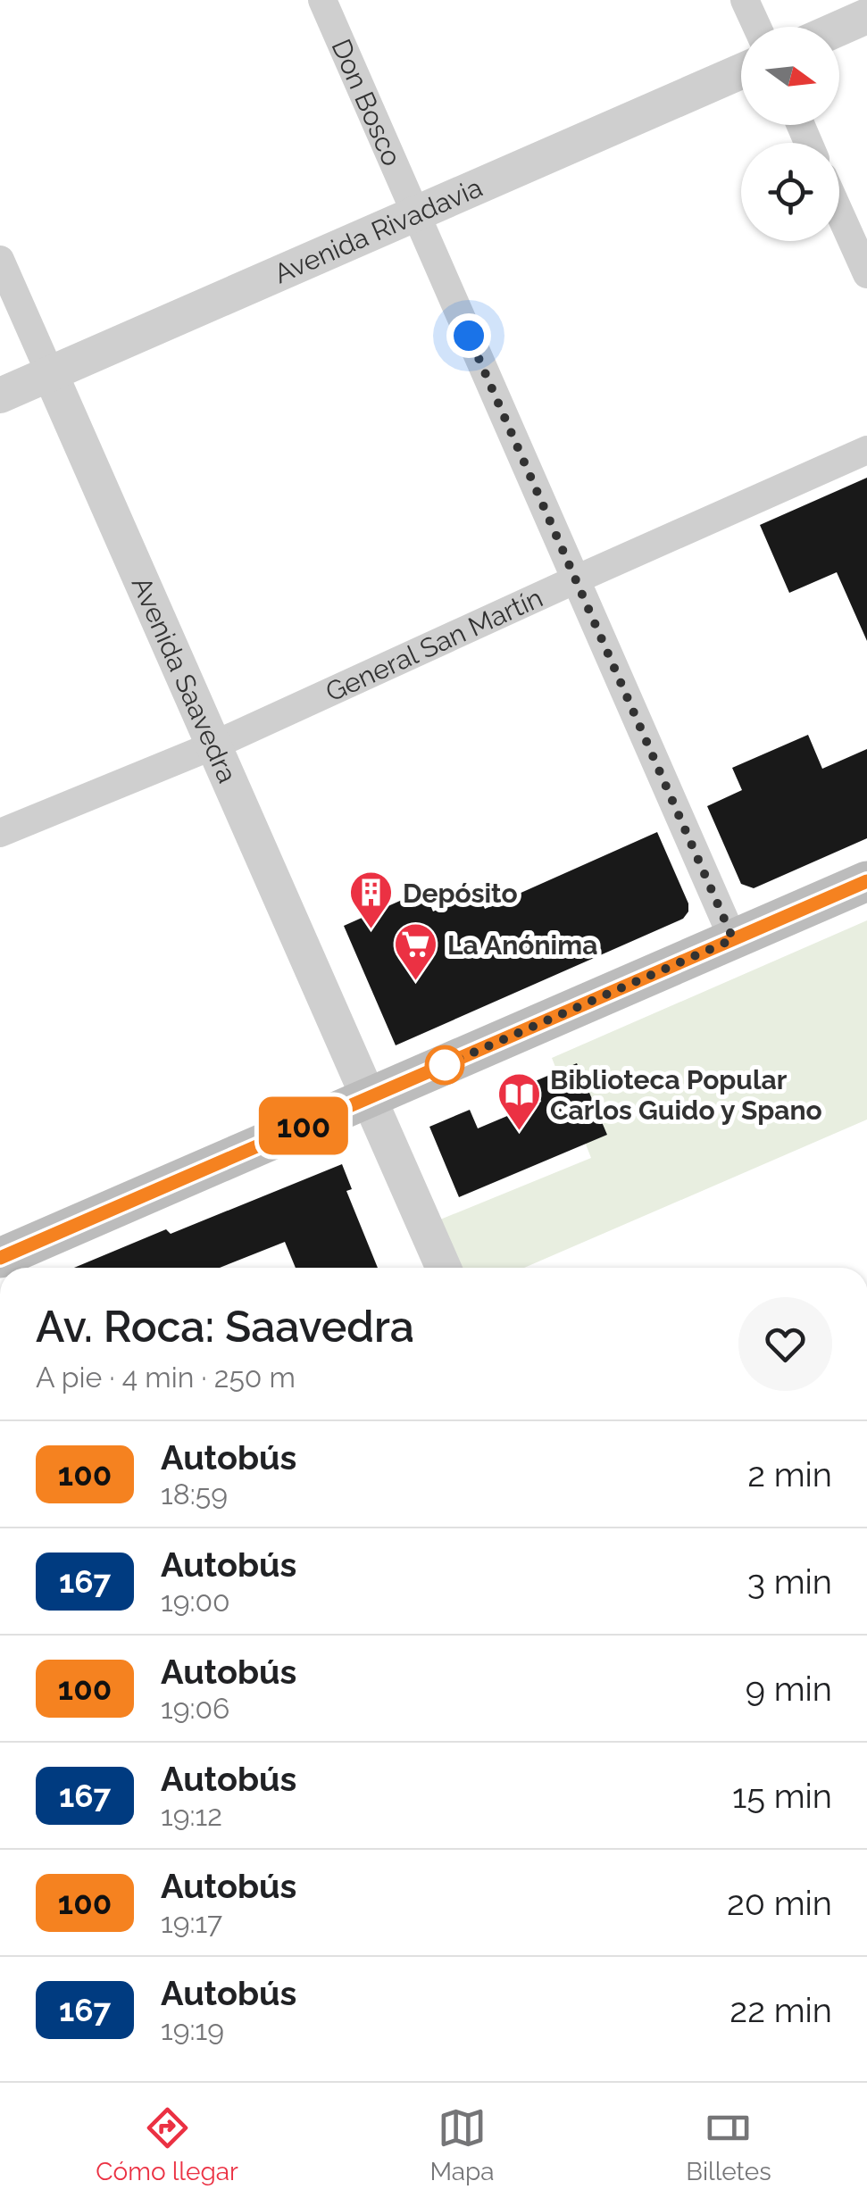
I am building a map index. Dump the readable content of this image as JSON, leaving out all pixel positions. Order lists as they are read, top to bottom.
{
  "streets": {
    "street": [
      "Don Bosco",
      "Avenida Rivadavia",
      "General San Martín",
      "Avenida Saavedra"
    ]
  },
  "crossings": [
    ["Don Bosco", "Avenida Rivadavia"],
    ["Don Bosco", "General San Martín"],
    ["Avenida Rivadavia", "Avenida Saavedra"],
    ["General San Martín", "Avenida Saavedra"]
  ],
  "places": {
    "building": ["Depósito"],
    "supermarket": ["La Anónima"],
    "library": ["Biblioteca Popular Carlos Guido y Spano"]
  },
  "lines": ["bus line 100"],
  "north": "right",
  "page": {
    "on_map": "100",
    "heading": ["Av. Roca: Saavedra", "A pie · 4 min · 250 m"],
    "list": [
      {
        "mark": "100",
        "name": "Autobús",
        "note": "18:59",
        "value": "2 min"
      },
      {
        "mark": "167",
        "name": "Autobús",
        "note": "19:00",
        "value": "3 min"
      },
      {
        "mark": "100",
        "name": "Autobús",
        "note": "19:06",
        "value": "9 min"
      },
      {
        "mark": "167",
        "name": "Autobús",
        "note": "19:12",
        "value": "15 min"
      },
      {
        "mark": "100",
        "name": "Autobús",
        "note": "19:17",
        "value": "20 min"
      },
      {
        "mark": "167",
        "name": "Autobús",
        "note": "19:19",
        "value": "22 min"
      }
    ],
    "tabs": ["Cómo llegar", "Mapa", "Billetes"]
  }
}
